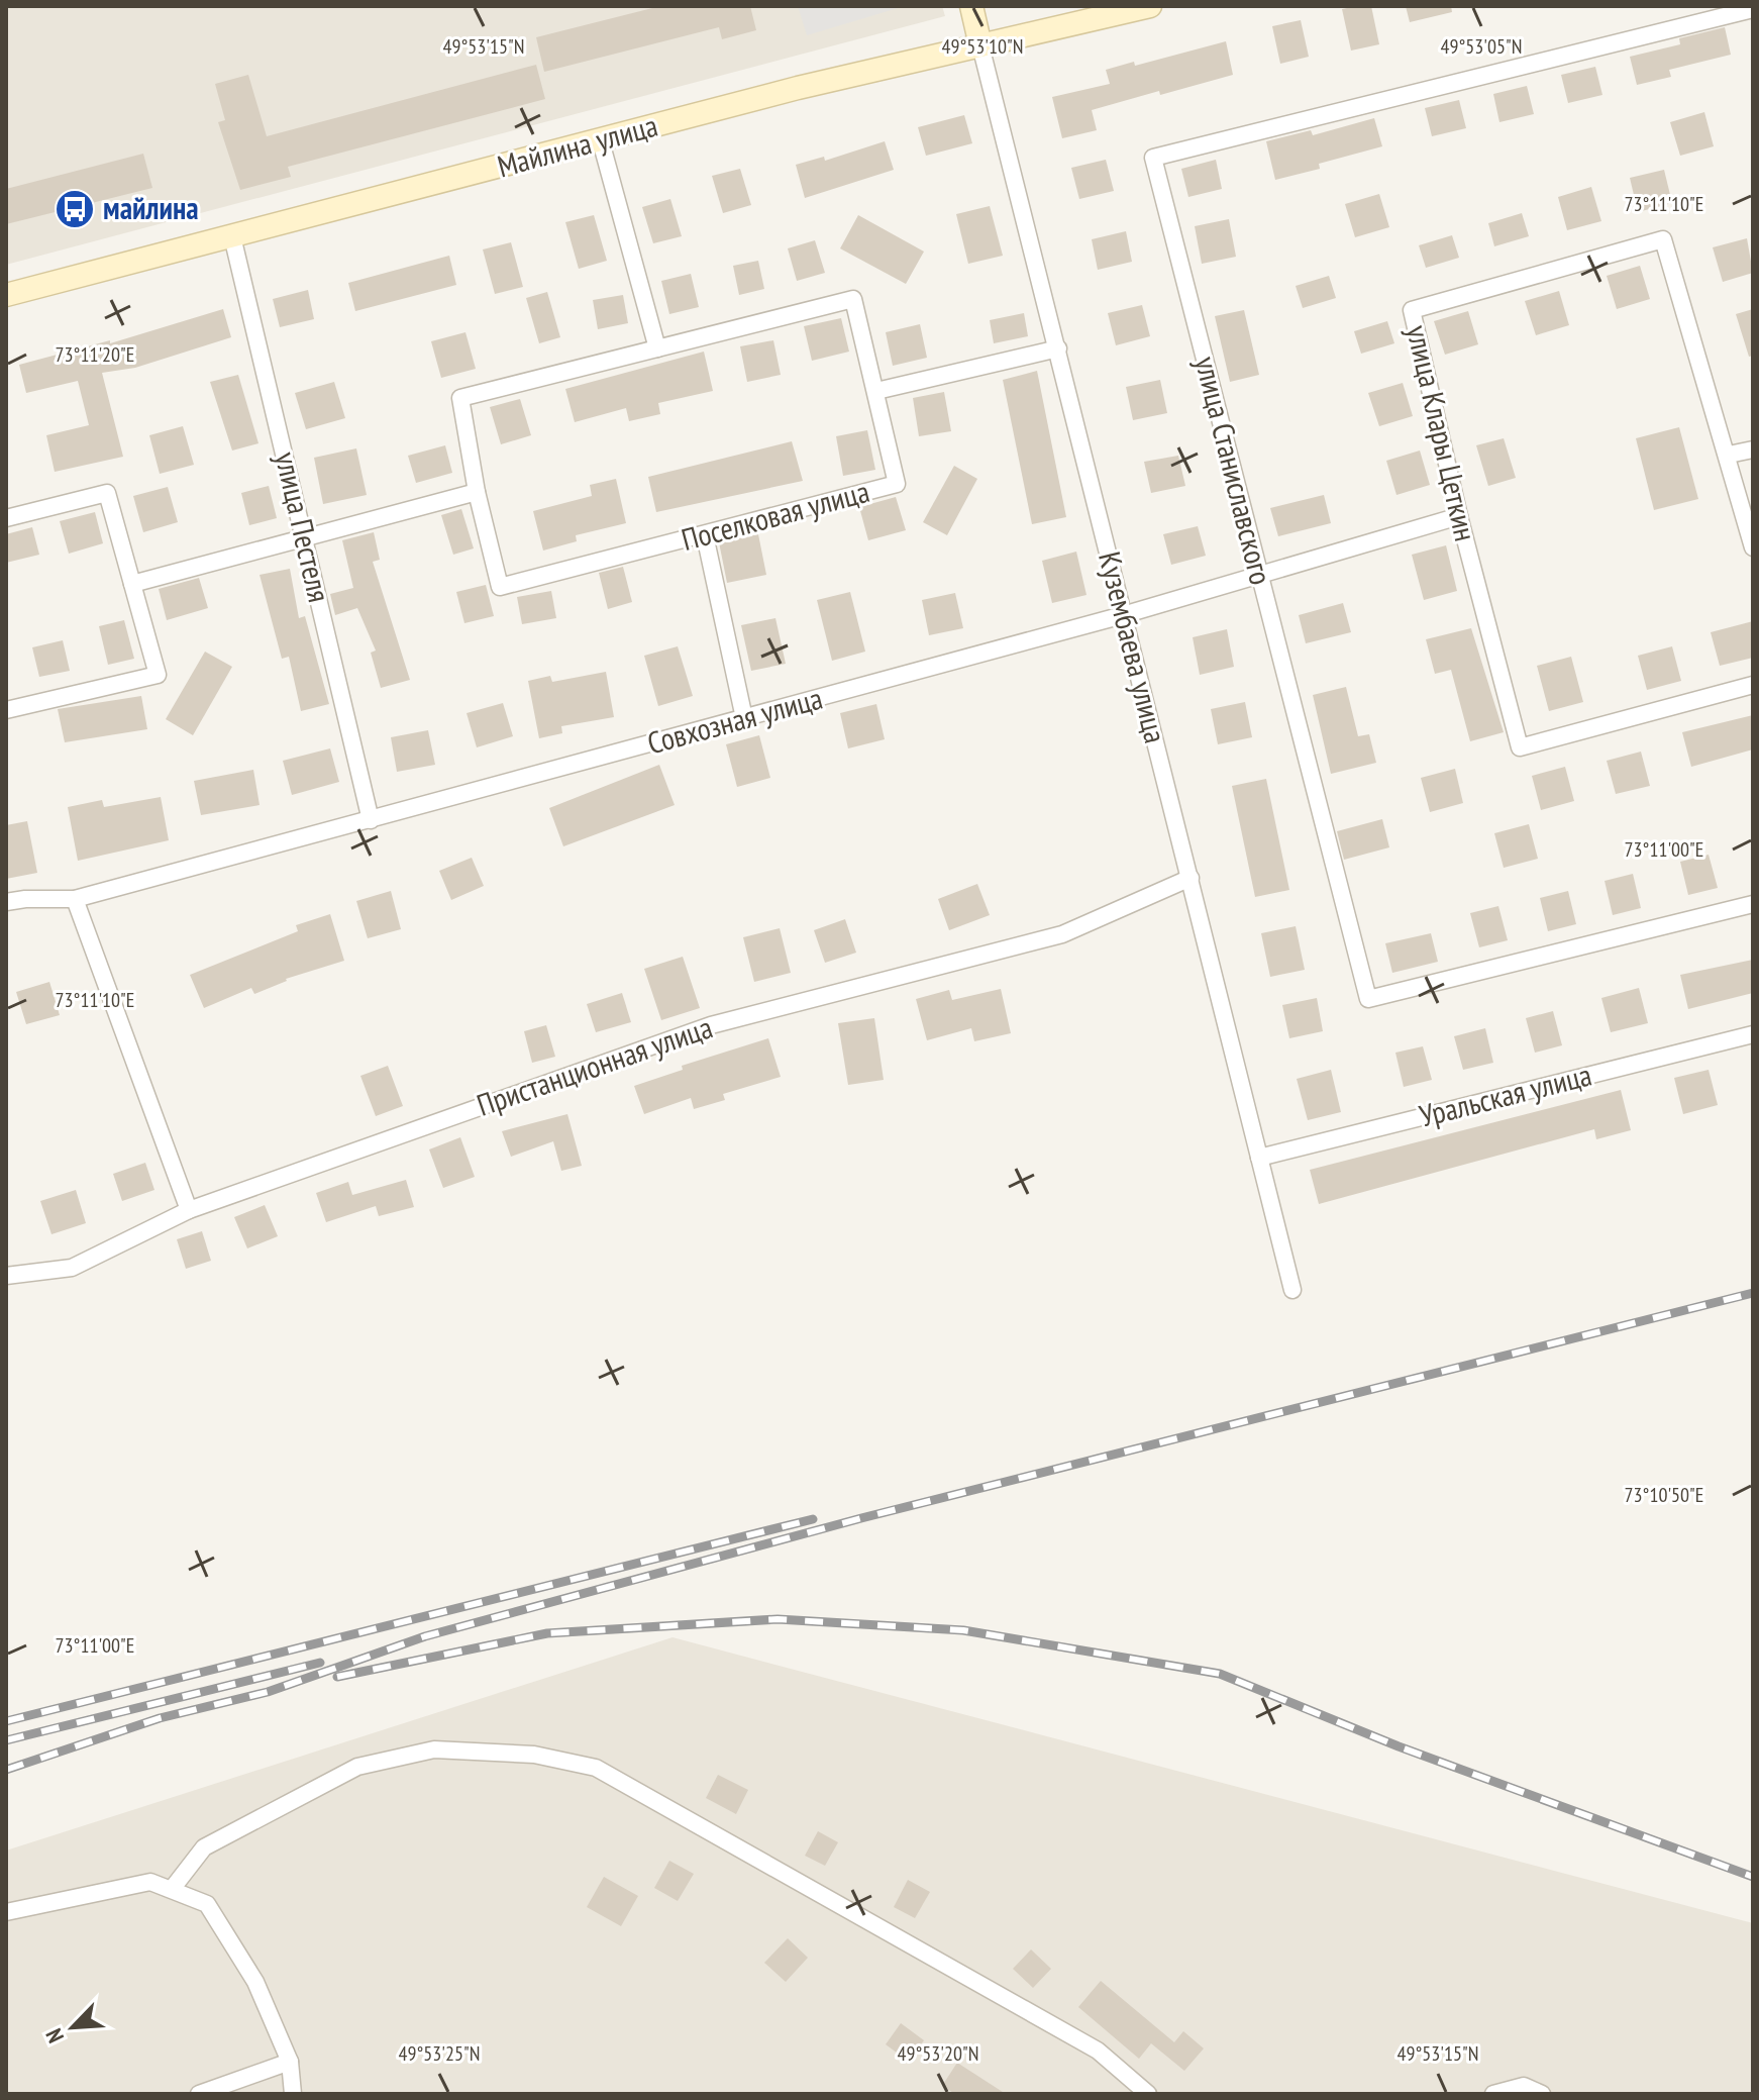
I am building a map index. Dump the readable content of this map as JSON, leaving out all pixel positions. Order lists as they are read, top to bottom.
{
  "streets": {
    "main road": ["Майлина улица", "Кузембаева улица"],
    "street": [
      "улица Клары Цеткин",
      "улица Станиславского",
      "Поселковая улица",
      "улица Пестеля",
      "Совхозная улица",
      "Пристанционная улица",
      "Уральская улица"
    ]
  },
  "crossings": [
    ["Майлина улица", "улица Пестеля"],
    ["Майлина улица", "Кузембаева улица"],
    ["улица Клары Цеткин", "Совхозная улица"],
    ["улица Станиславского", "Совхозная улица"],
    ["улица Пестеля", "Совхозная улица"],
    ["Кузембаева улица", "Совхозная улица"],
    ["Кузембаева улица", "Пристанционная улица"],
    ["Кузембаева улица", "Уральская улица"]
  ],
  "places": {
    "bus stop": ["майлина"]
  },
  "north": "bottom left",
  "coordinates": [
    "49°53'15\"N",
    "49°53'10\"N",
    "49°53'05\"N",
    "73°11'10\"E",
    "73°11'20\"E",
    "73°11'00\"E",
    "73°10'50\"E",
    "49°53'25\"N",
    "49°53'20\"N"
  ]
}
